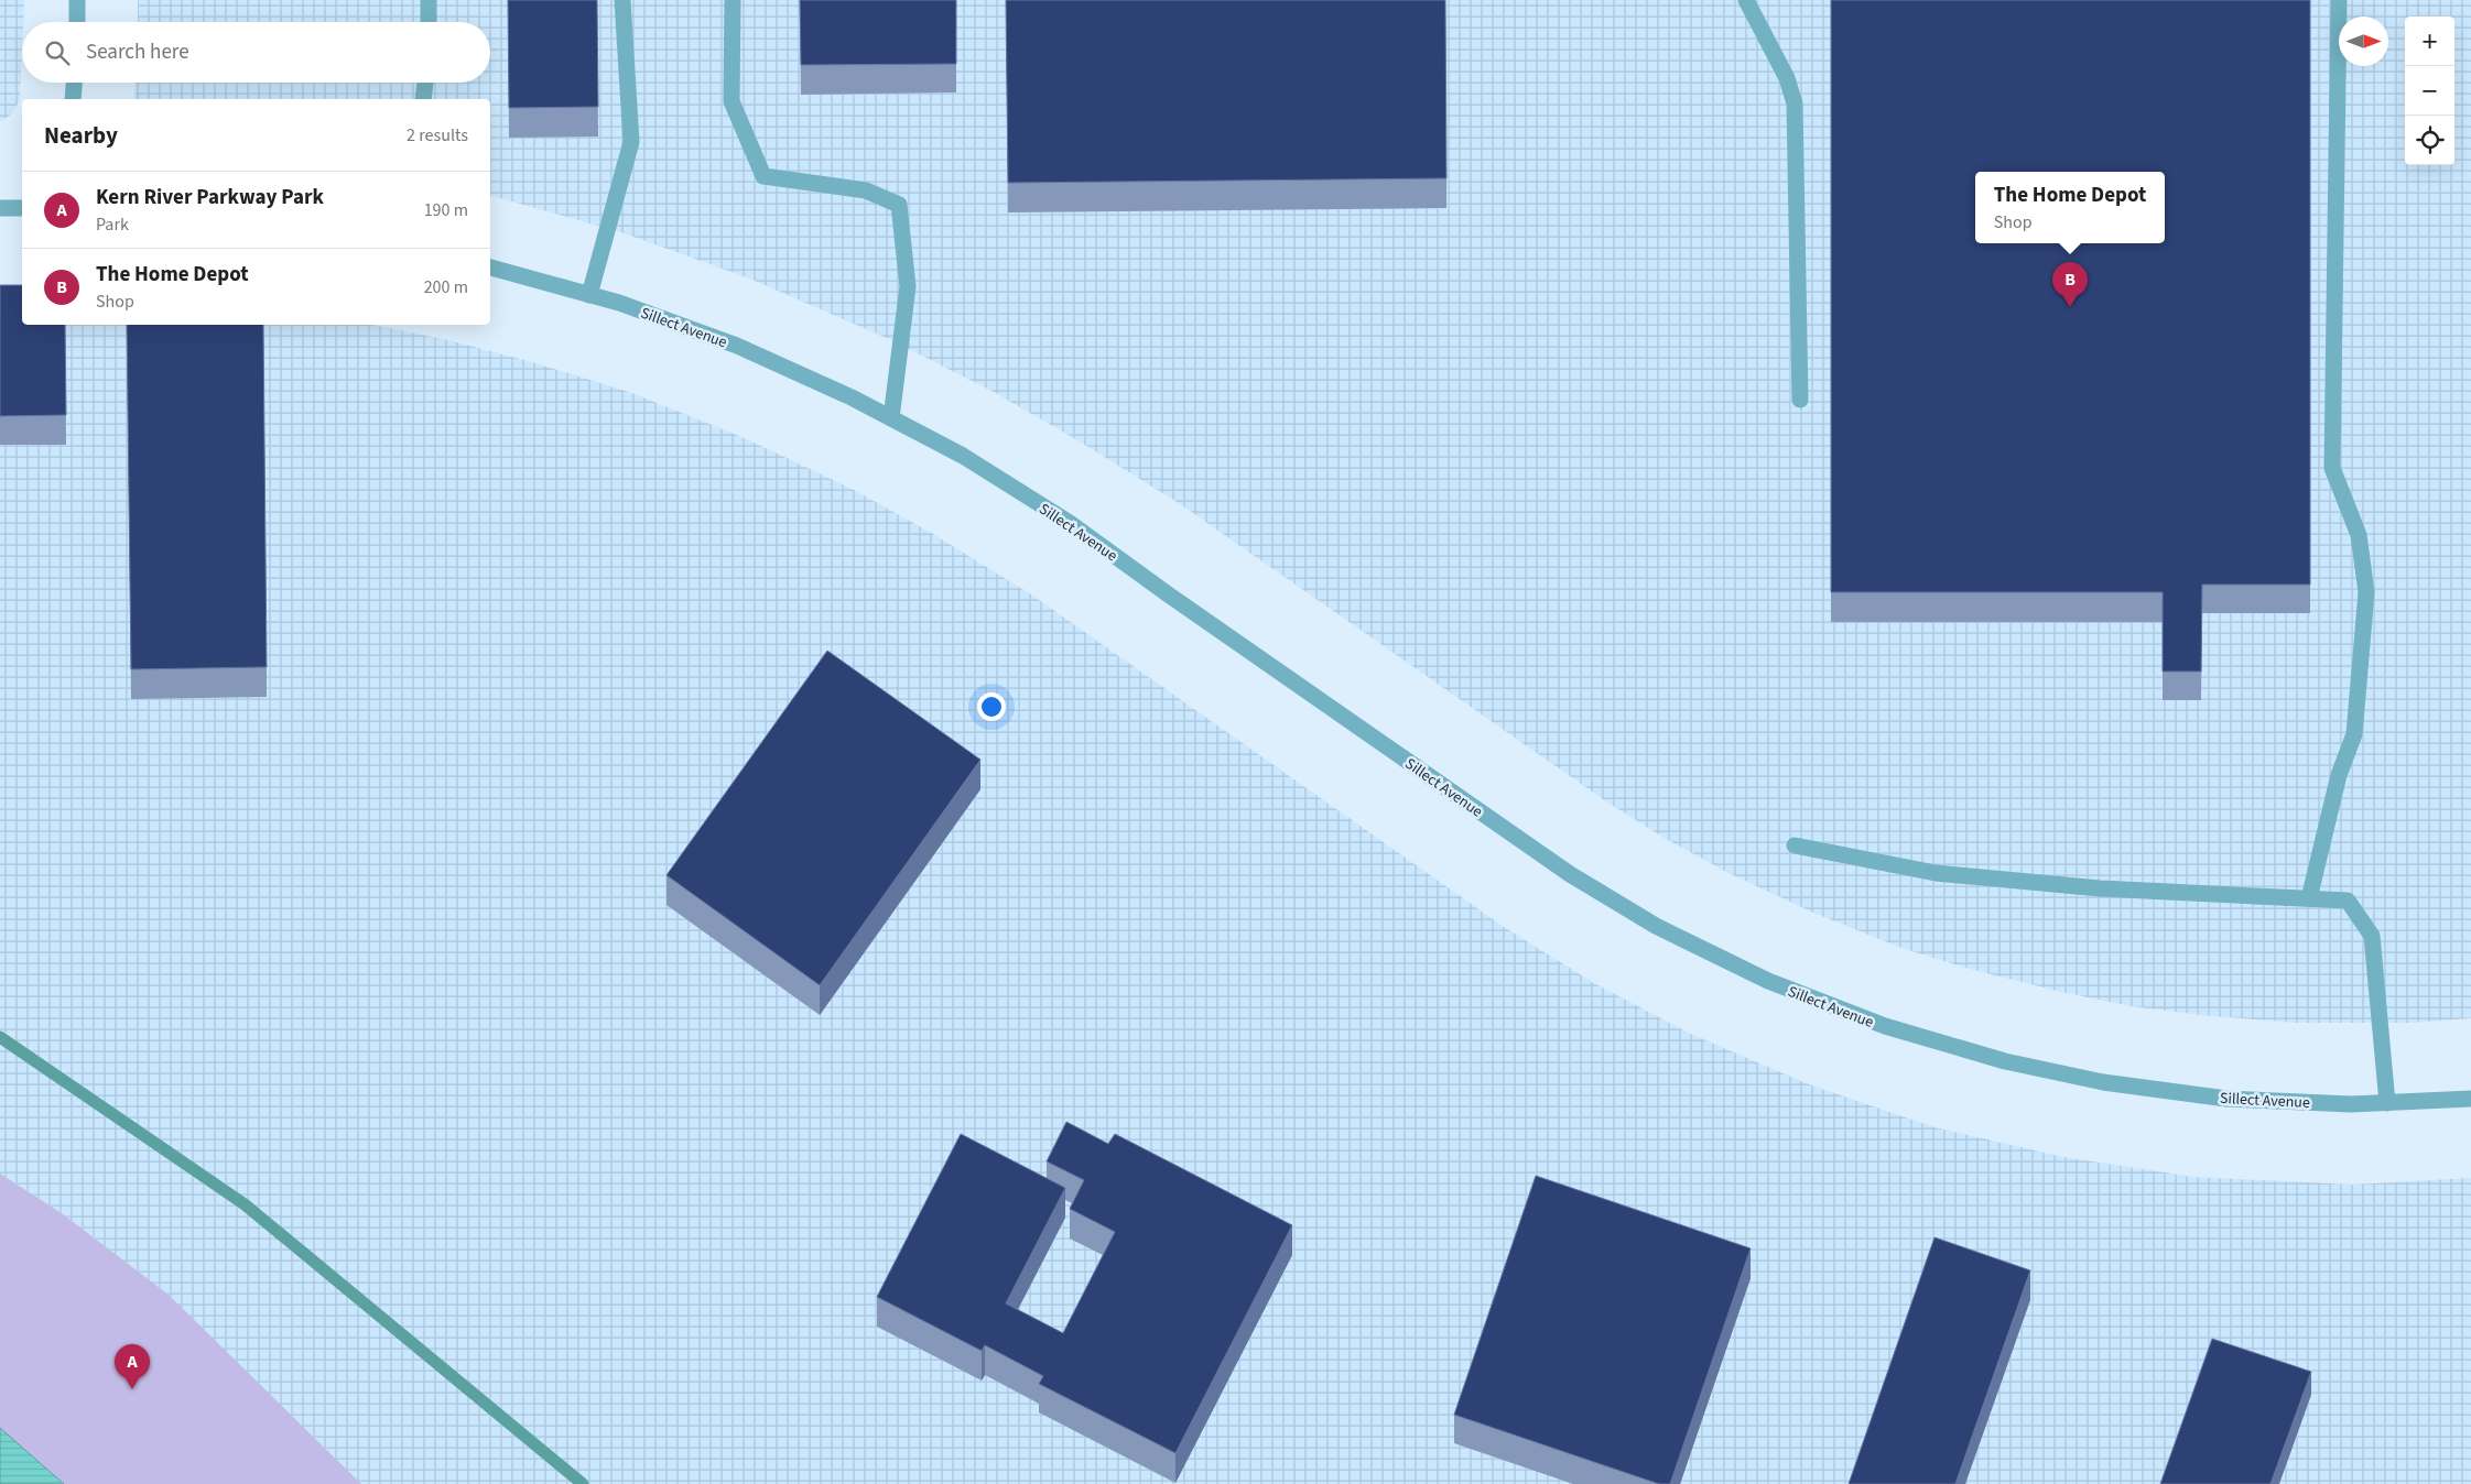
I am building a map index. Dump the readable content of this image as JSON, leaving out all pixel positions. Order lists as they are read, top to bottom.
{
  "streets": {
    "street": ["Sillect Avenue"]
  },
  "north": "right",
  "page": {
    "map_buttons": ["+", "−"],
    "search": "Search here",
    "heading": ["Nearby", "2 results"],
    "list": [
      {
        "mark": "A",
        "name": "Kern River Parkway Park",
        "note": "Park",
        "value": "190 m"
      },
      {
        "mark": "B",
        "name": "The Home Depot",
        "note": "Shop",
        "value": "200 m"
      }
    ],
    "popup": ["The Home Depot", "Shop"],
    "pins": ["B", "A"]
  }
}
